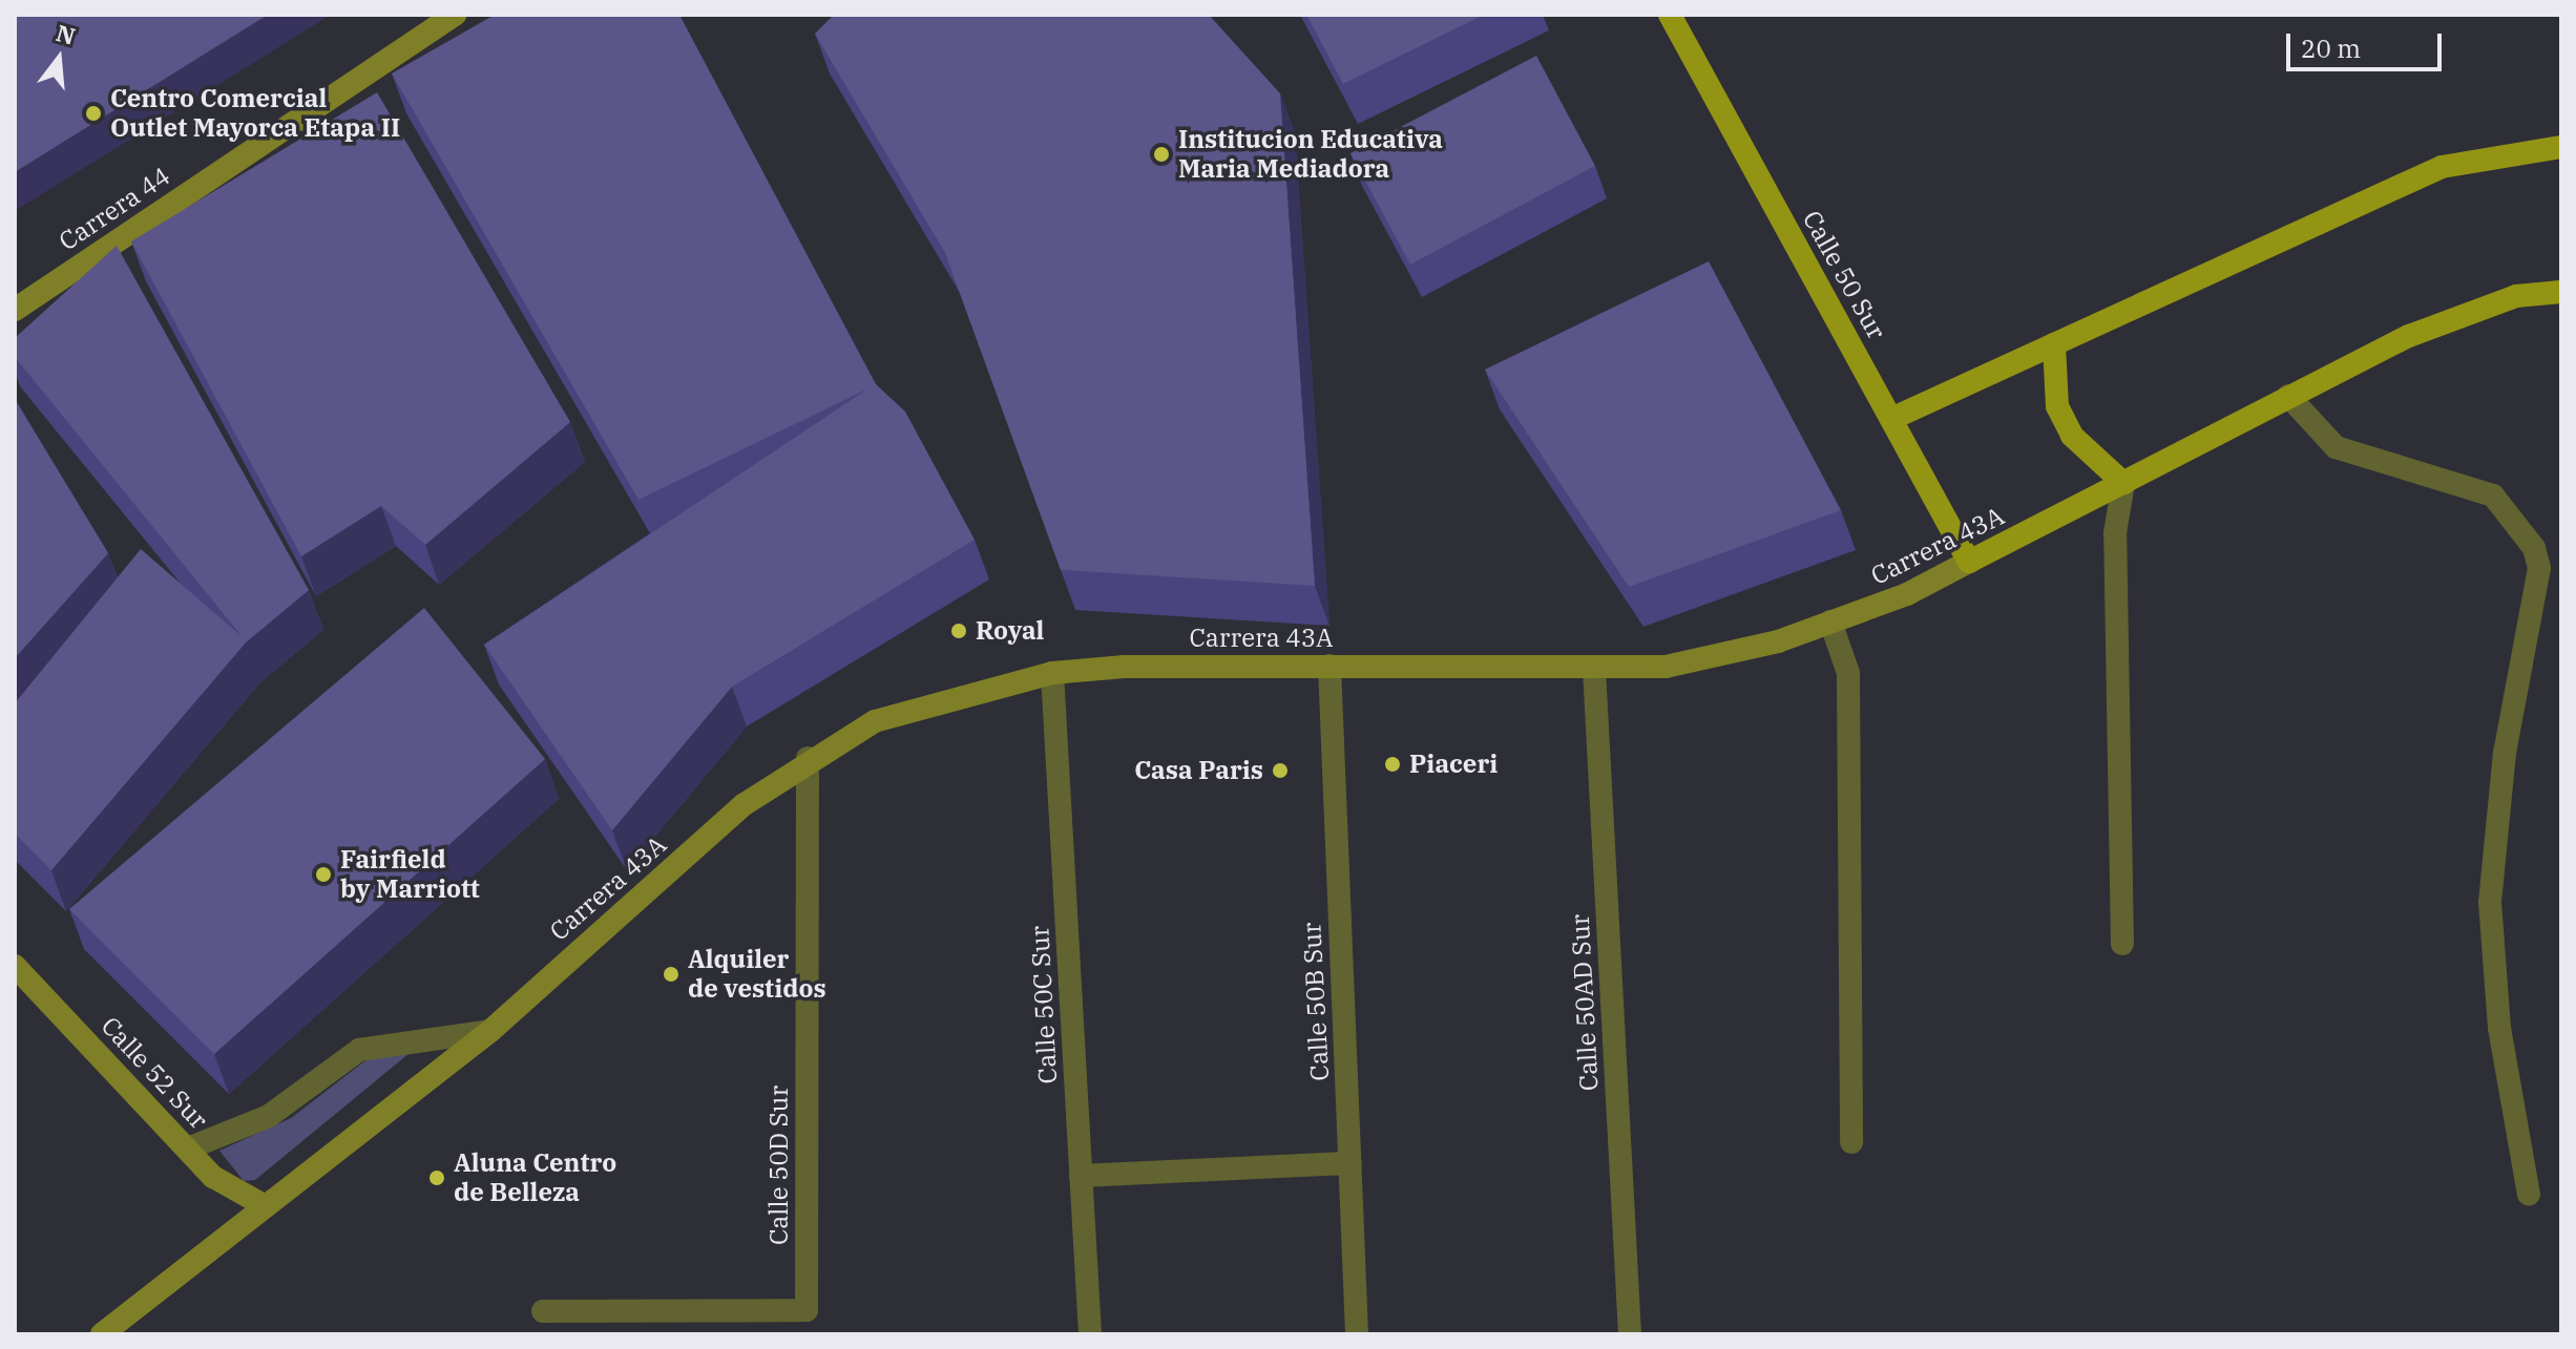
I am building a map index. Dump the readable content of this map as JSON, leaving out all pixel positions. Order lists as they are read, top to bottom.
{
  "streets": {
    "main road": [
      "Carrera 44",
      "Calle 50 Sur",
      "Carrera 43A",
      "Calle 52 Sur"
    ],
    "street": [
      "Calle 50B Sur",
      "Calle 50AD Sur",
      "Calle 50C Sur",
      "Calle 50D Sur"
    ]
  },
  "crossings": [
    ["Calle 50 Sur", "Carrera 43A"],
    ["Carrera 43A", "Calle 50B Sur"],
    ["Carrera 43A", "Calle 50AD Sur"],
    ["Carrera 43A", "Calle 50C Sur"],
    ["Carrera 43A", "Calle 52 Sur"],
    ["Carrera 43A", "Calle 50D Sur"]
  ],
  "places": [
    "Centro Comercial Outlet Mayorca Etapa II",
    "Institucion Educativa Maria Mediadora",
    "Royal",
    "Piaceri",
    "Casa Paris",
    "Fairfield by Marriott",
    "Alquiler de vestidos",
    "Aluna Centro de Belleza"
  ],
  "scale_bar": "20 m",
  "north": "top"
}
